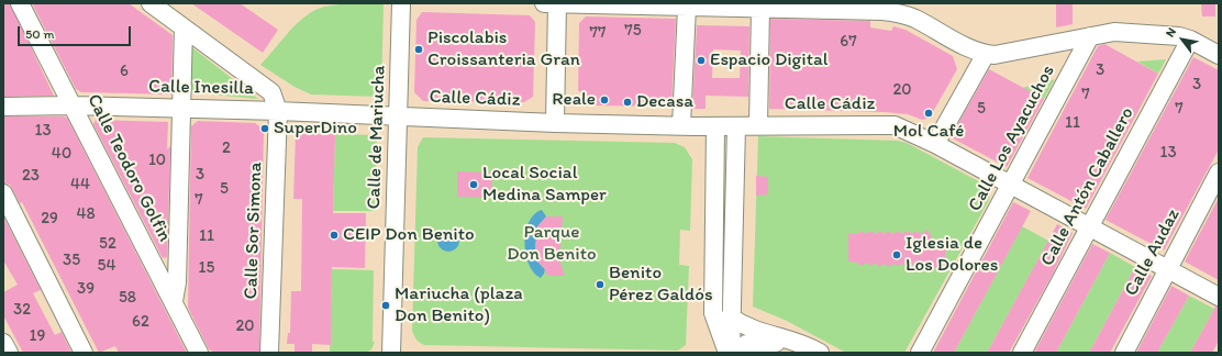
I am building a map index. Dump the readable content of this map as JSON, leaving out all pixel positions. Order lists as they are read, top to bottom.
{
  "streets": {
    "street": [
      "Calle Inesilla",
      "Calle Cádiz",
      "Calle de Mariucha",
      "Calle Los Ayacuchos",
      "Calle Teodoro Golfin",
      "Calle Antón Caballero",
      "Calle Sor Simona",
      "Calle Audaz"
    ]
  },
  "crossings": [
    ["Calle Inesilla", "Calle Cádiz"],
    ["Calle Inesilla", "Calle de Mariucha"],
    ["Calle Inesilla", "Calle Teodoro Golfin"],
    ["Calle Inesilla", "Calle Sor Simona"],
    ["Calle Cádiz", "Calle de Mariucha"],
    ["Calle Cádiz", "Calle Los Ayacuchos"],
    ["Calle Cádiz", "Calle Antón Caballero"],
    ["Calle Cádiz", "Calle Audaz"]
  ],
  "parks": ["Parque Don Benito"],
  "places": [
    "Piscolabis Croissanteria Gran",
    "Espacio Digital",
    "Reale",
    "Decasa",
    "Mol Café",
    "SuperDino",
    "Local Social Medina Samper",
    "CEIP Don Benito",
    "Iglesia de Los Dolores",
    "Benito Pérez Galdós",
    "Mariucha (plaza Don Benito)"
  ],
  "house_numbers": [
    "75",
    "77",
    "67",
    "3",
    "6",
    "3",
    "20",
    "7",
    "5",
    "7",
    "11",
    "13",
    "2",
    "13",
    "40",
    "10",
    "3",
    "23",
    "44",
    "5",
    "7",
    "48",
    "29",
    "11",
    "52",
    "35",
    "54",
    "15",
    "39",
    "58",
    "32",
    "62",
    "20",
    "19"
  ],
  "scale_bar": "50 m",
  "north": "top left"
}
